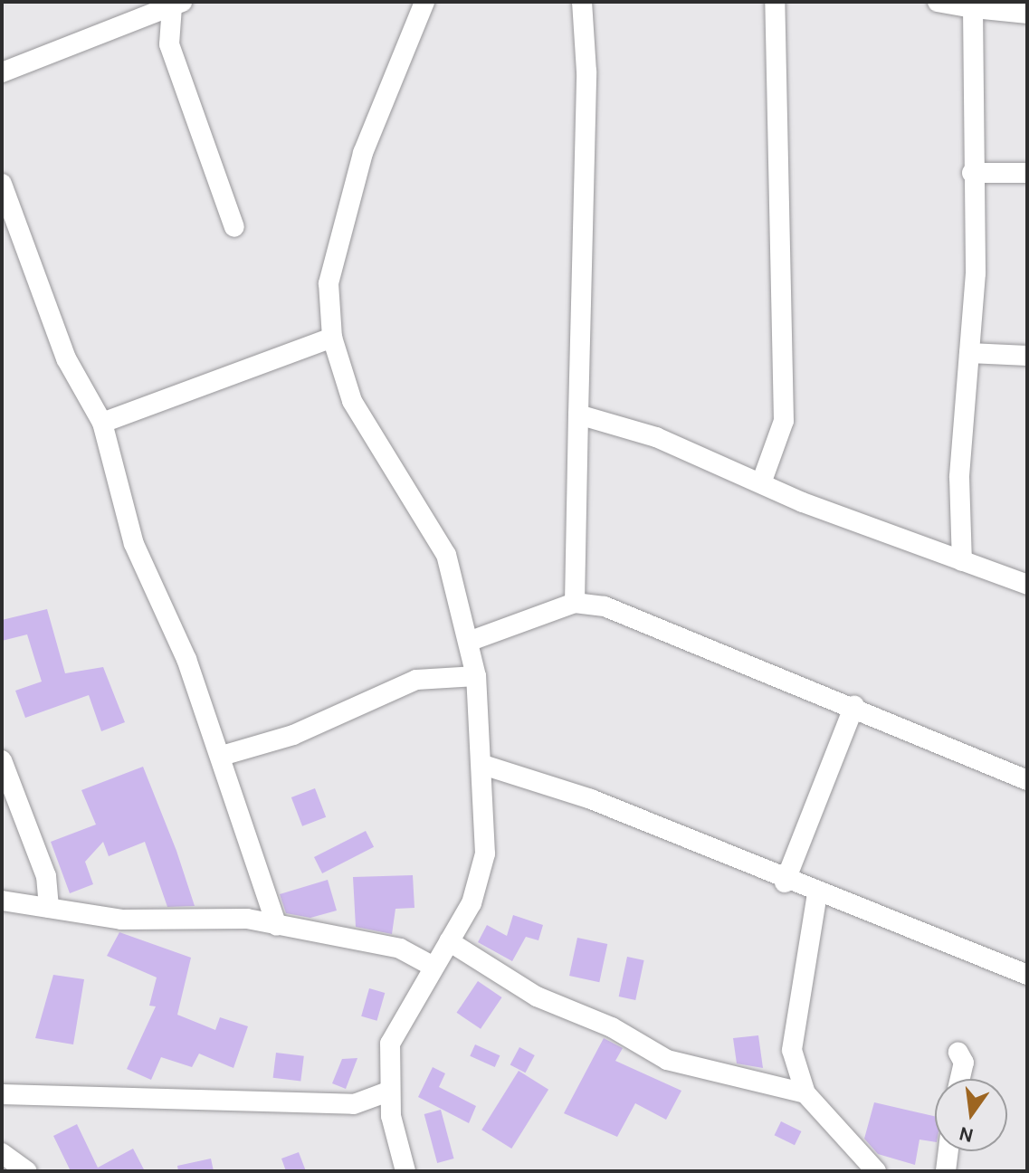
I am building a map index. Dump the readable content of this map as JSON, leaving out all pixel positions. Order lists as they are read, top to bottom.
{
  "north": "bottom"
}
